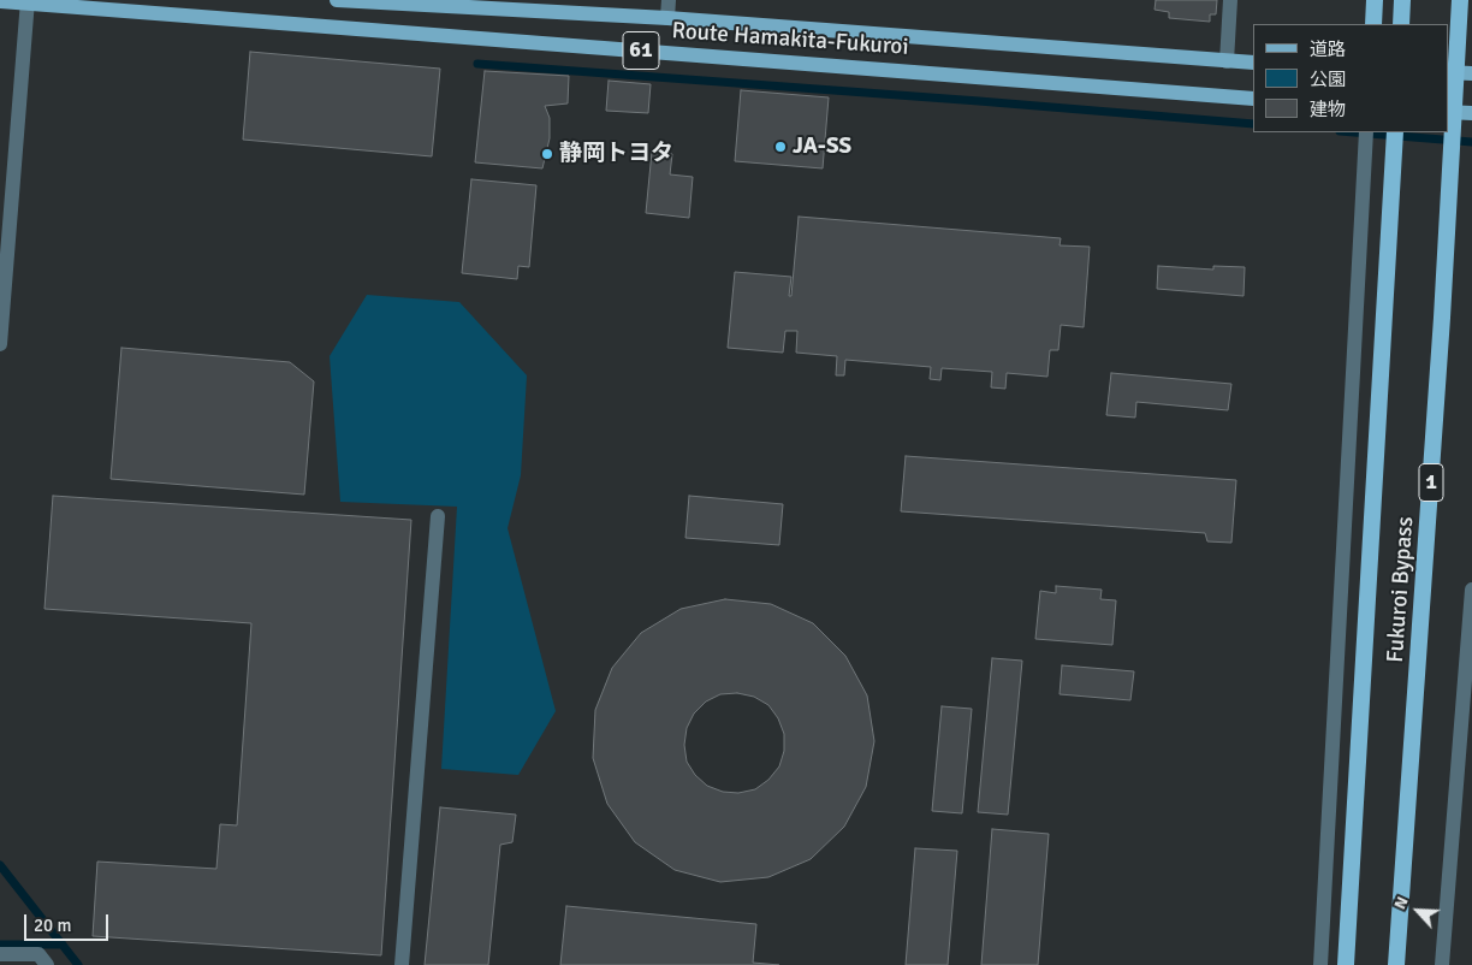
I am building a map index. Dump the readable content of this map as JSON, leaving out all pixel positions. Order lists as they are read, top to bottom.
{
  "streets": {
    "highway": ["1", "Fukuroi Bypass"],
    "main road": ["Route Hamakita-Fukuroi", "61"]
  },
  "places": ["JA-SS", "静岡トヨタ"],
  "legend": ["道路", "公園", "建物"],
  "scale_bar": "20 m",
  "north": "top left"
}
